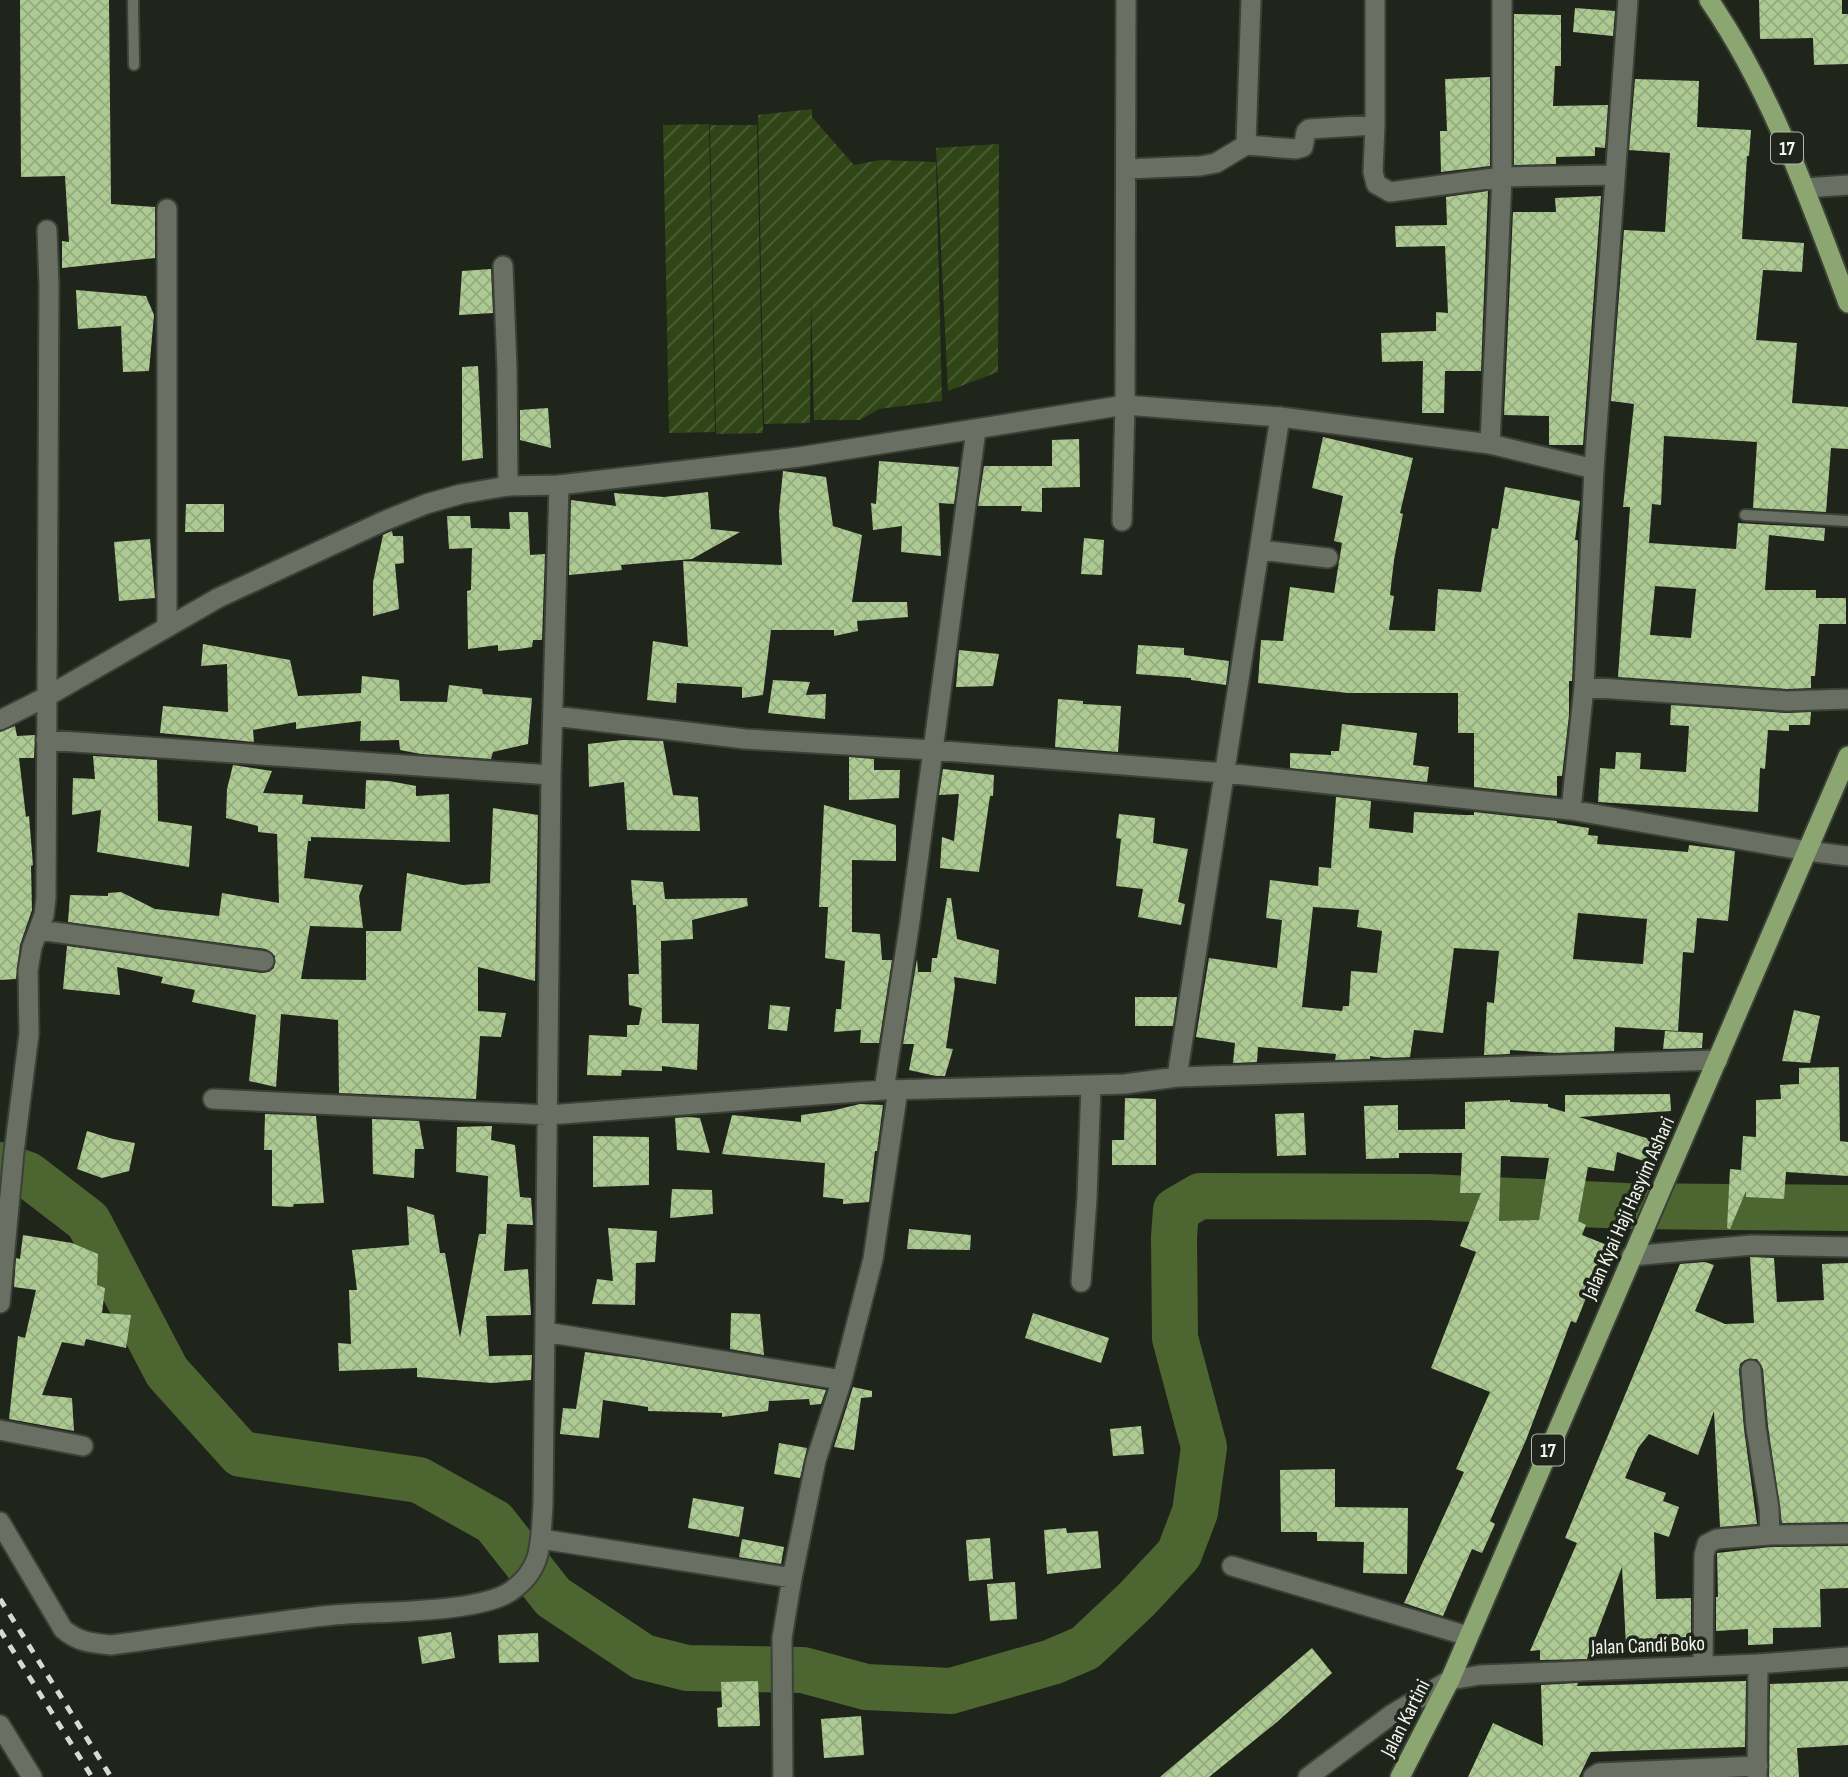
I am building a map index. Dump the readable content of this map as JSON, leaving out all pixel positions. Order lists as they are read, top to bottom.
{
  "streets": {
    "highway": ["17", "Jalan Kyai Haji Hasyim Ashari", "Jalan Kartini"],
    "street": ["Jalan Candi Boko"]
  },
  "crossings": [
    ["Jalan Kyai Haji Hasyim Ashari", "Jalan Candi Boko"],
    ["Jalan Kyai Haji Hasyim Ashari", "Jalan Kartini"],
    ["Jalan Candi Boko", "Jalan Kartini"]
  ]
}
